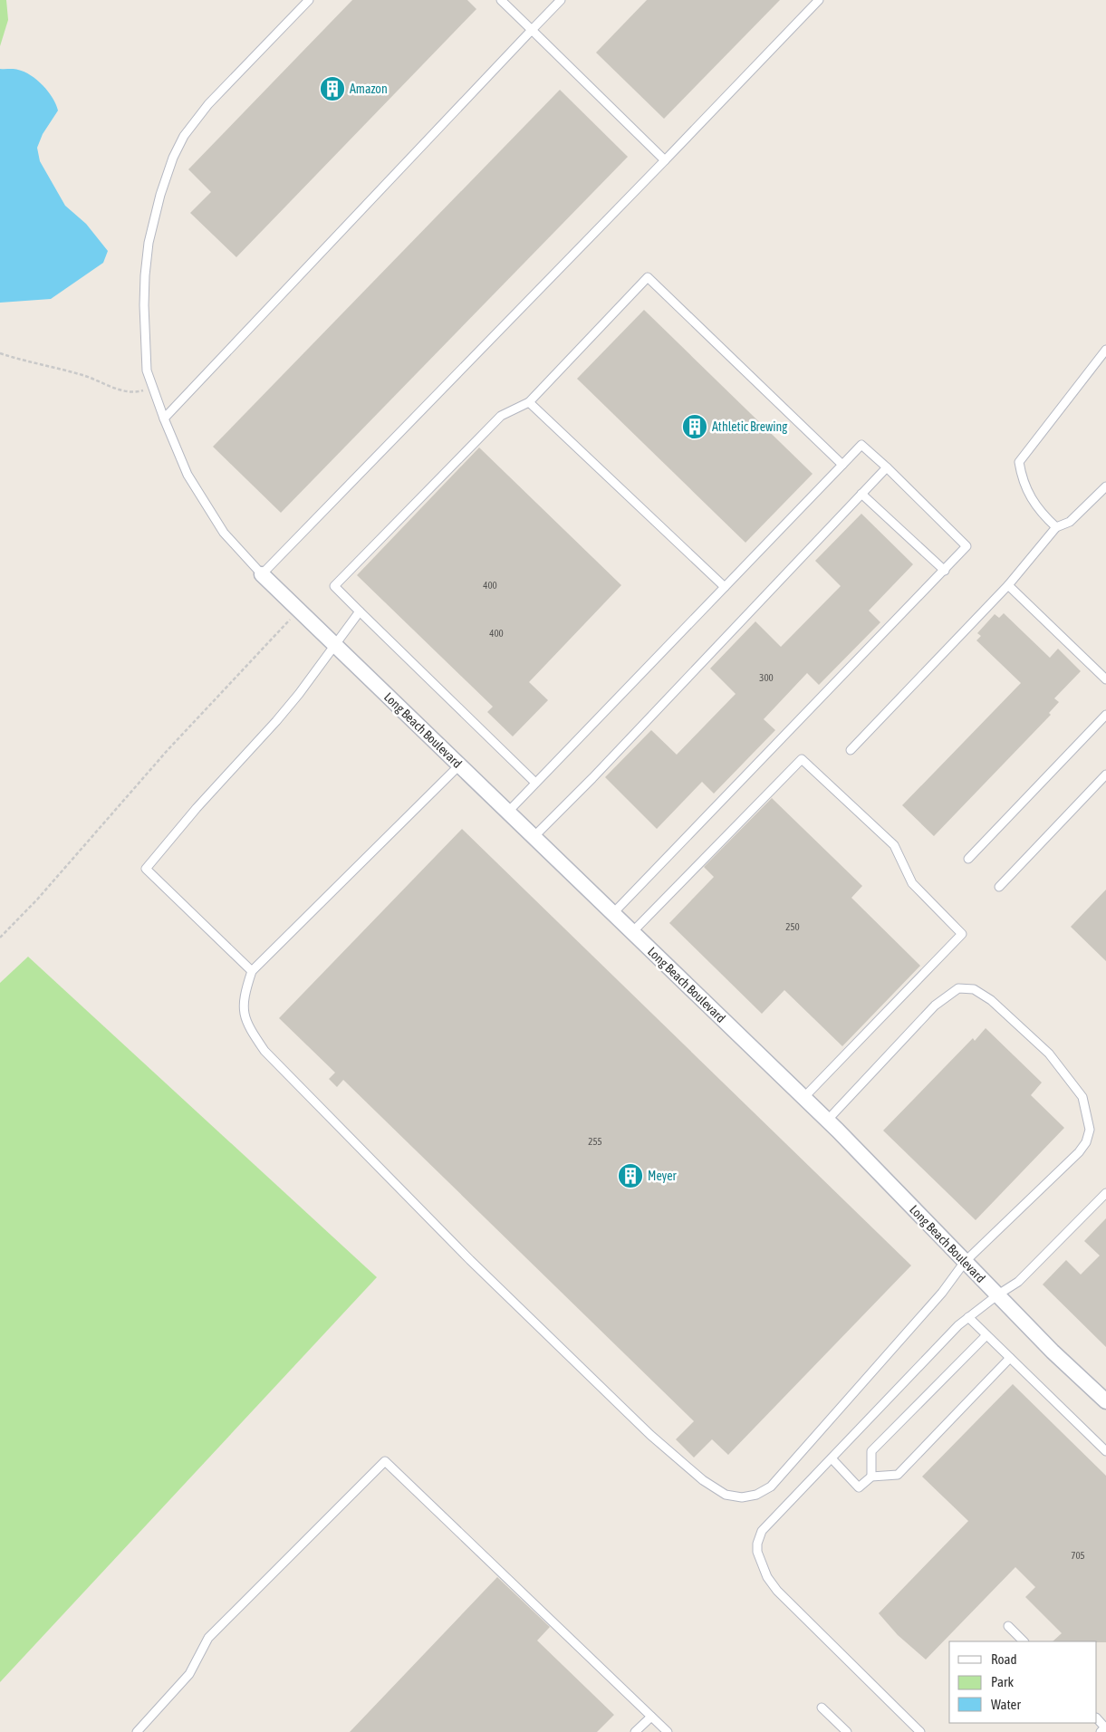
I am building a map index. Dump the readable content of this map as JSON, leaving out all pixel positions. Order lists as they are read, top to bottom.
{
  "streets": {
    "street": ["Long Beach Boulevard"]
  },
  "places": {
    "building": ["Amazon", "Athletic Brewing", "Meyer"]
  },
  "house_numbers": [
    "400",
    "400",
    "300",
    "250",
    "255",
    "705"
  ],
  "legend": ["Road", "Park", "Water"]
}
